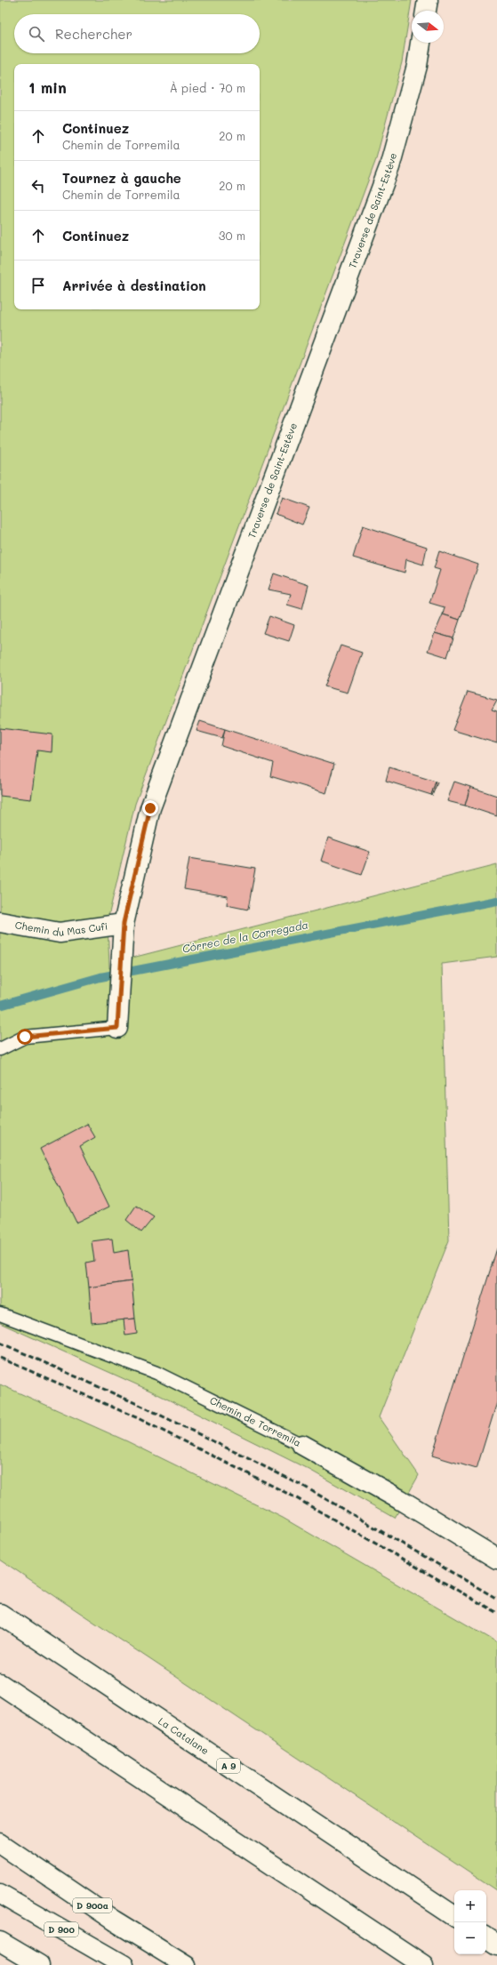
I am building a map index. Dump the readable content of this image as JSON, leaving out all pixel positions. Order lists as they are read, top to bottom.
{
  "streets": {
    "main road": [
      "Traverse de Saint-Estève",
      "Chemin du Mas Cufi",
      "Chemin de Torremila",
      "La Catalane",
      "A 9",
      "D 900a",
      "D 900"
    ]
  },
  "crossings": [
    ["Traverse de Saint-Estève", "Chemin du Mas Cufi"]
  ],
  "water": ["Còrrec de la Corregada"],
  "north": "right",
  "page": {
    "search": "Rechercher",
    "heading": ["1 min", "À pied · 70 m"],
    "list": [
      ["Continuez", "Chemin de Torremila", "20 m"],
      ["Tournez à gauche", "Chemin de Torremila", "20 m"],
      ["Continuez", "30 m"],
      "Arrivée à destination"
    ],
    "map_buttons": ["+", "−"]
  }
}
